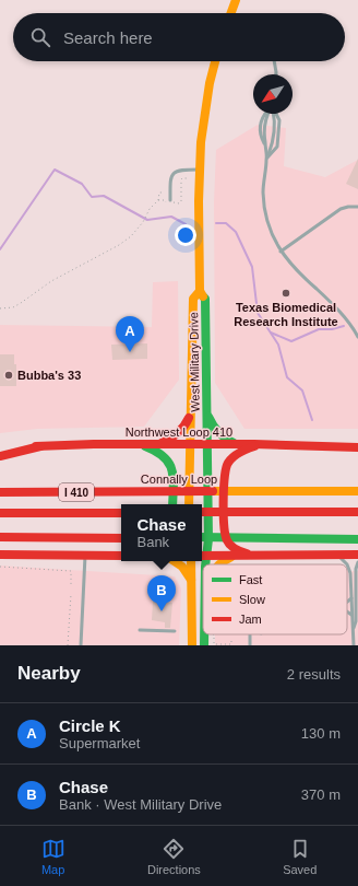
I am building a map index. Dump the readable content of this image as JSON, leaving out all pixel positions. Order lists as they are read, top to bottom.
{
  "streets": {
    "main road": [
      "West Military Drive",
      "Northwest Loop 410",
      "Connally Loop",
      "I 410"
    ]
  },
  "crossings": [
    ["West Military Drive", "Northwest Loop 410"]
  ],
  "places": ["Texas Biomedical Research Institute", "Bubba's 33"],
  "legend": ["Fast", "Slow", "Jam"],
  "north": "bottom left",
  "page": {
    "search": "Search here",
    "pins": ["A", "B"],
    "popup": ["Chase", "Bank"],
    "heading": ["Nearby", "2 results"],
    "list": [
      {
        "mark": "A",
        "name": "Circle K",
        "note": "Supermarket",
        "value": "130 m"
      },
      {
        "mark": "B",
        "name": "Chase",
        "note": "Bank · West Military Drive",
        "value": "370 m"
      }
    ],
    "nav": ["Map", "Directions", "Saved"]
  }
}
